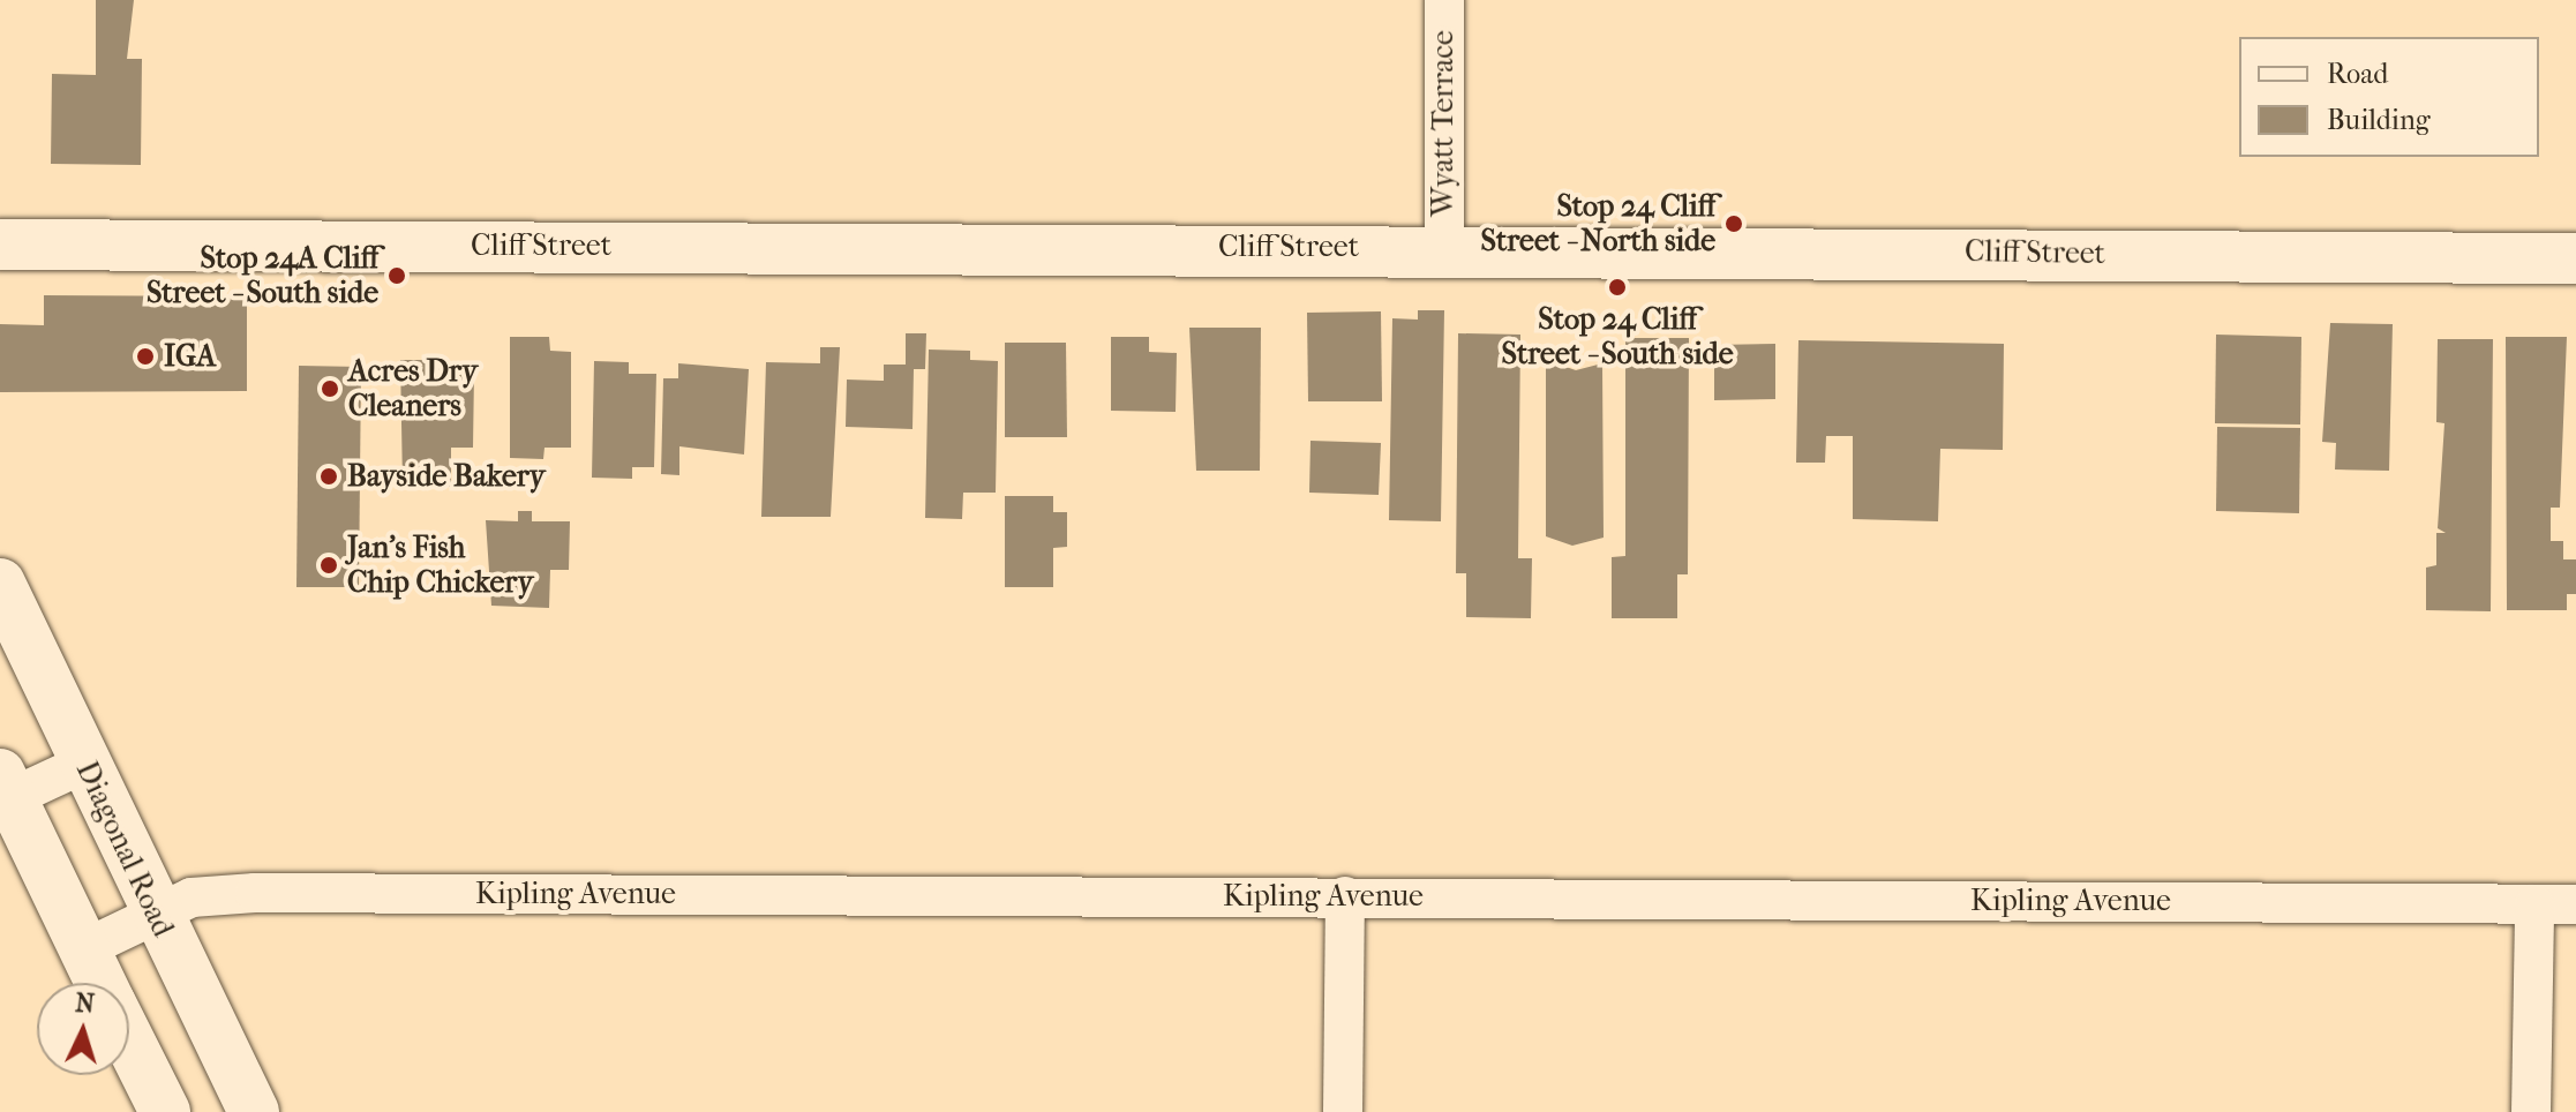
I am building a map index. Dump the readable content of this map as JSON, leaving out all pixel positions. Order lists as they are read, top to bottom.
{
  "streets": {
    "street": [
      "Wyatt Terrace",
      "Cliff Street",
      "Diagonal Road",
      "Kipling Avenue"
    ]
  },
  "crossings": [
    ["Wyatt Terrace", "Cliff Street"],
    ["Diagonal Road", "Kipling Avenue"]
  ],
  "places": [
    "Stop 24 Cliff Street - North side",
    "Stop 24A Cliff Street - South side",
    "Stop 24 Cliff Street - South side",
    "IGA",
    "Acres Dry Cleaners",
    "Bayside Bakery",
    "Jan's Fish Chip Chickery"
  ],
  "legend": ["Road", "Building"],
  "north": "top"
}
